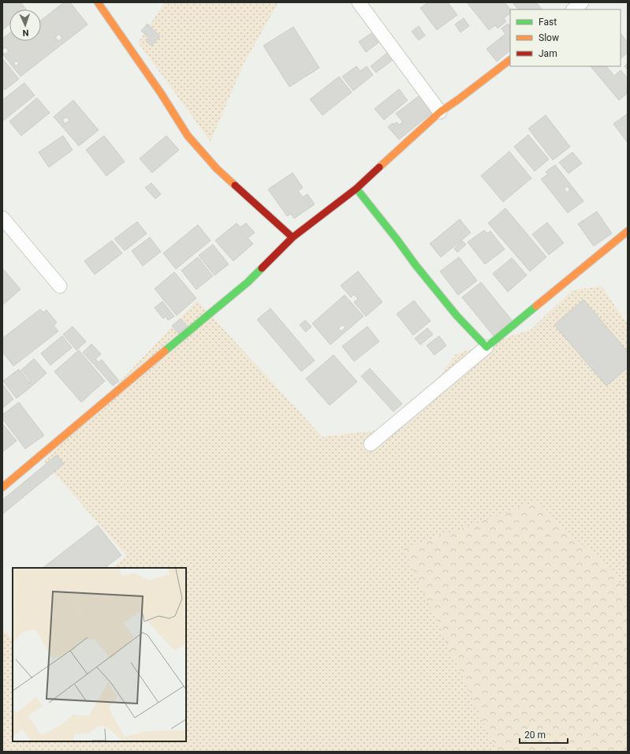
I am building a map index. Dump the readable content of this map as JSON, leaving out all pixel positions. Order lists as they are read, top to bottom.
{
  "legend": ["Fast", "Slow", "Jam"],
  "scale_bar": "20 m",
  "north": "bottom"
}
